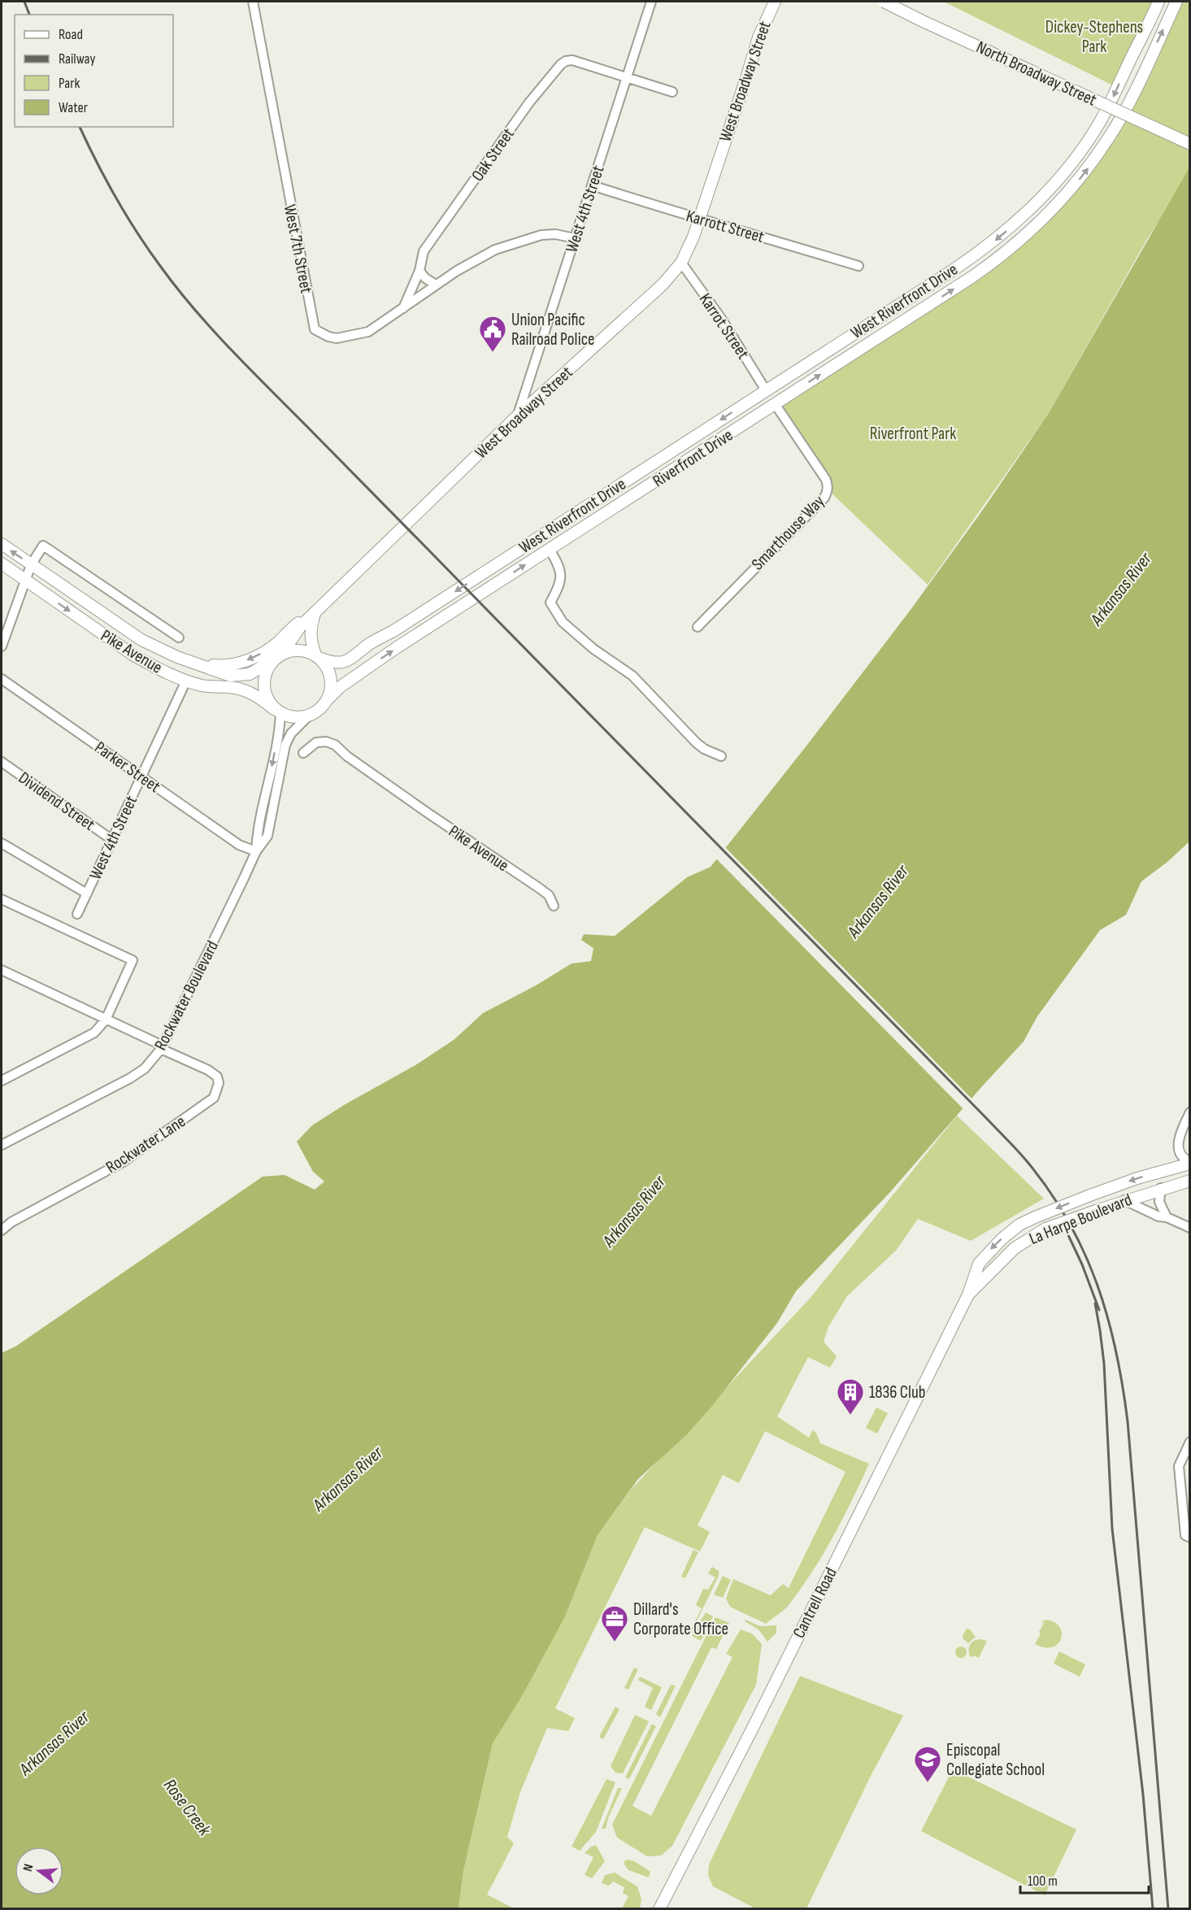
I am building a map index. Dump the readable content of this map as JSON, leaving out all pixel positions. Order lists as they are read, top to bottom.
{
  "streets": {
    "main road": [
      "North Broadway Street",
      "West Broadway Street",
      "West Riverfront Drive",
      "Riverfront Drive",
      "Pike Avenue",
      "La Harpe Boulevard",
      "Cantrell Road"
    ],
    "street": [
      "Oak Street",
      "West 4th Street",
      "Karrott Street",
      "West 7th Street",
      "Karrot Street",
      "Smarthouse Way",
      "Parker Street",
      "Dividend Street",
      "Rockwater Boulevard",
      "Rockwater Lane"
    ]
  },
  "crossings": [
    ["West Broadway Street", "West 4th Street"],
    ["West Broadway Street", "Karrott Street"],
    ["West Broadway Street", "West Riverfront Drive"],
    ["West Broadway Street", "Karrot Street"],
    ["West Broadway Street", "Riverfront Drive"],
    ["West Broadway Street", "Pike Avenue"],
    ["West Broadway Street", "Rockwater Boulevard"],
    ["Oak Street", "West 4th Street"],
    ["Oak Street", "West 7th Street"],
    ["West 4th Street", "Karrott Street"],
    ["West 4th Street", "Pike Avenue"],
    ["West 4th Street", "Parker Street"],
    ["West 4th Street", "Dividend Street"],
    ["West Riverfront Drive", "Karrot Street"],
    ["West Riverfront Drive", "Riverfront Drive"],
    ["West Riverfront Drive", "Pike Avenue"],
    ["West Riverfront Drive", "Rockwater Boulevard"],
    ["Riverfront Drive", "Smarthouse Way"],
    ["Riverfront Drive", "Pike Avenue"],
    ["Riverfront Drive", "Rockwater Boulevard"],
    ["Pike Avenue", "Rockwater Boulevard"],
    ["Parker Street", "Rockwater Boulevard"],
    ["Rockwater Boulevard", "Rockwater Lane"],
    ["La Harpe Boulevard", "Cantrell Road"]
  ],
  "one_way": ["West Riverfront Drive", "Riverfront Drive"],
  "water": ["Arkansas River", "Rose Creek"],
  "parks": ["Dickey-Stephens Park", "Riverfront Park"],
  "places": {
    "public building": ["Union Pacific Railroad Police"],
    "building": ["1836 Club"],
    "office": ["Dillard's Corporate Office"],
    "school or university": ["Episcopal Collegiate School"]
  },
  "legend": [
    "Road",
    "Railway",
    "Park",
    "Water"
  ],
  "scale_bar": "100 m",
  "north": "left"
}
